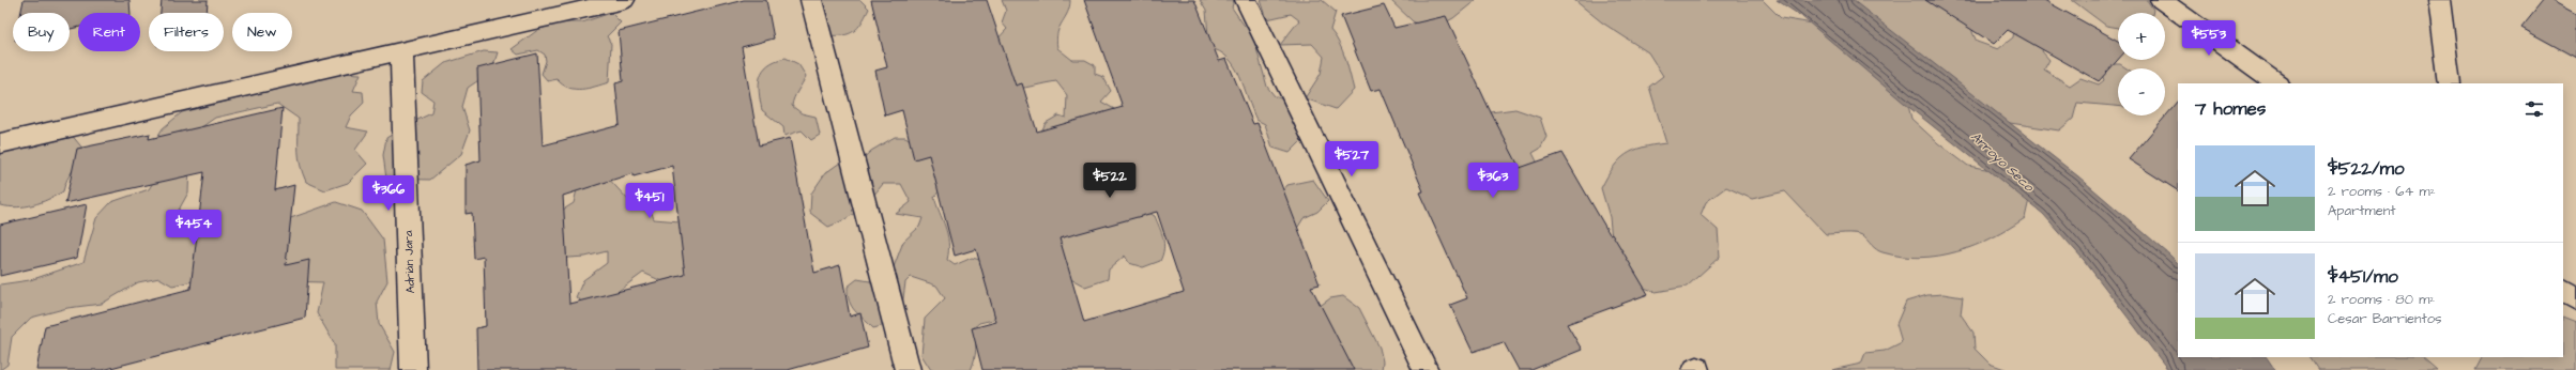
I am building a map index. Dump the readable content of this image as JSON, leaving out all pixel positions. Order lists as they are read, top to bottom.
{
  "streets": {
    "street": ["Adrián Jara"]
  },
  "water": ["Arroyo Seco"],
  "page": {
    "map_buttons": ["+", "−"],
    "chip": [
      "Buy",
      "Rent",
      "Filters",
      "New"
    ],
    "price": [
      "$553",
      "$527",
      "$522",
      "$363",
      "$366",
      "$451",
      "$454"
    ],
    "heading": "7 homes",
    "list": [
      {
        "name": "$522/mo",
        "note": "2 rooms · 64 m² · Apartment"
      },
      {
        "name": "$451/mo",
        "note": "2 rooms · 80 m² · Cesar Barrientos"
      }
    ]
  }
}
